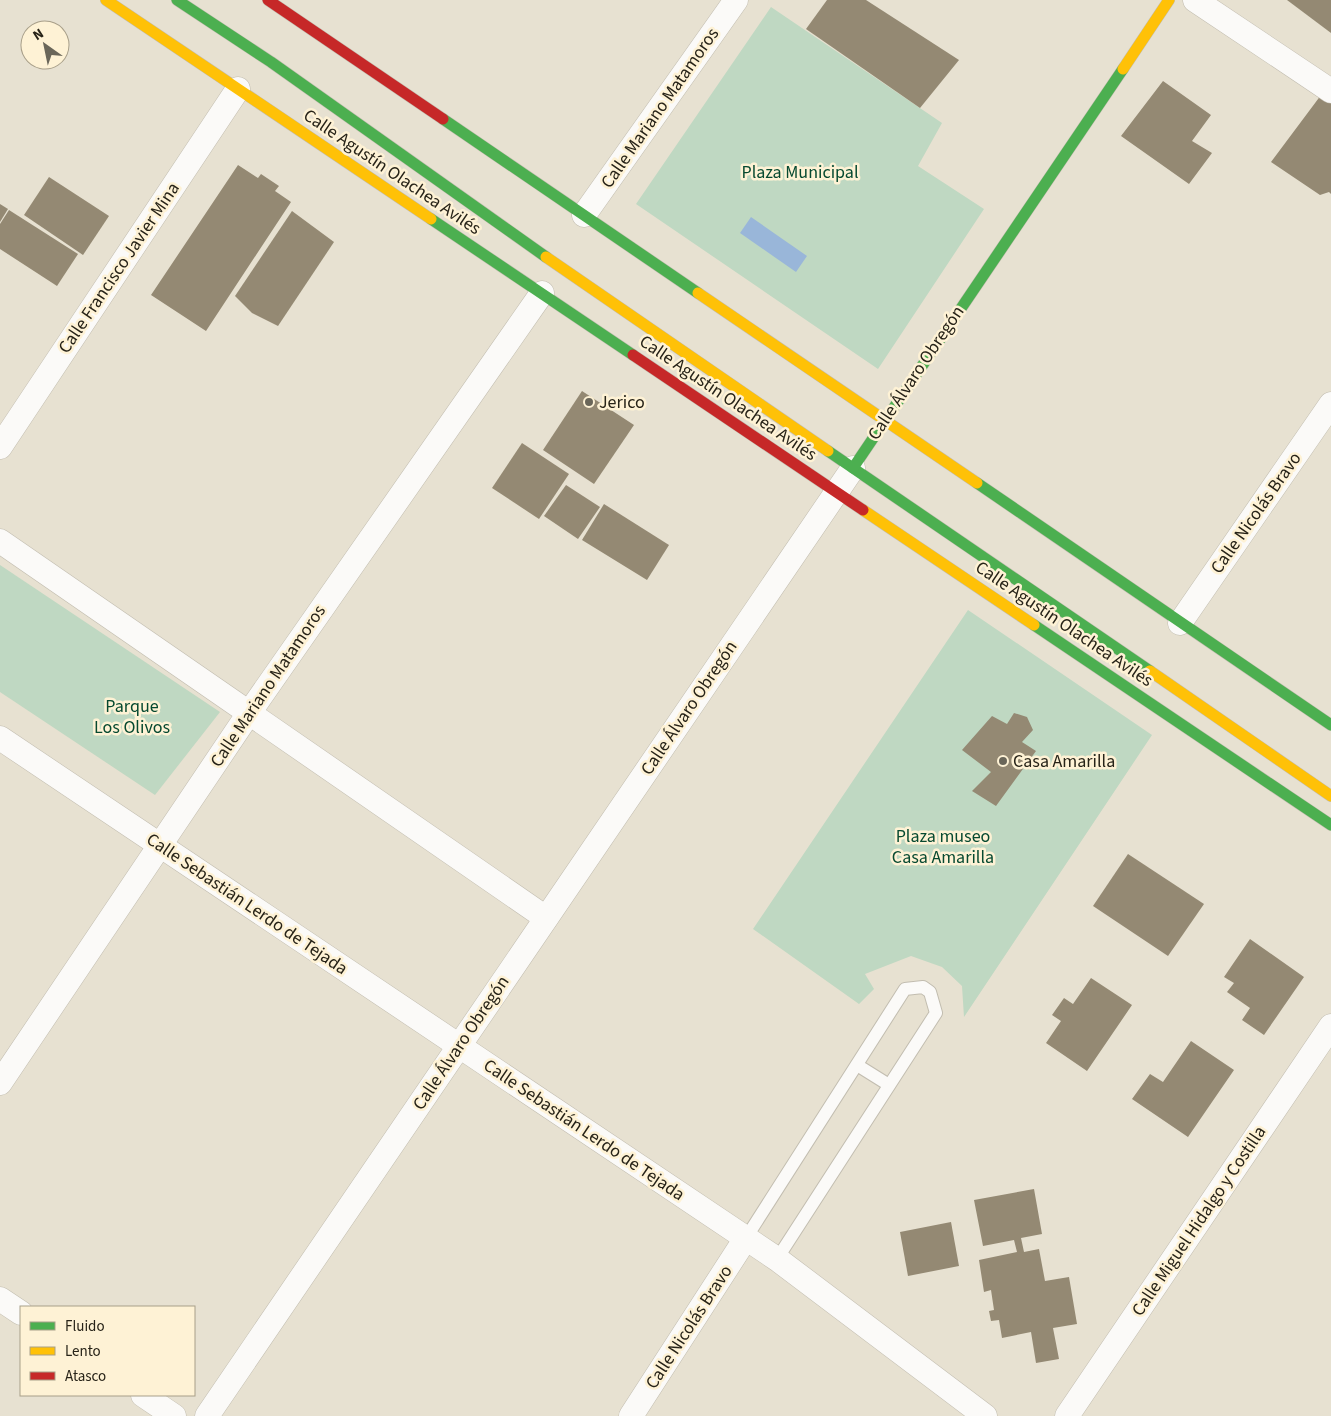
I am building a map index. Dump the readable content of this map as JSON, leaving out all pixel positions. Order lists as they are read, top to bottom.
{
  "streets": {
    "main road": ["Calle Agustín Olachea Avilés", "Calle Álvaro Obregón"],
    "street": [
      "Calle Mariano Matamoros",
      "Calle Francisco Javier Mina",
      "Calle Nicolás Bravo",
      "Calle Sebastián Lerdo de Tejada",
      "Calle Miguel Hidalgo y Costilla"
    ]
  },
  "crossings": [
    ["Calle Mariano Matamoros", "Calle Agustín Olachea Avilés"],
    ["Calle Mariano Matamoros", "Calle Sebastián Lerdo de Tejada"],
    ["Calle Agustín Olachea Avilés", "Calle Francisco Javier Mina"],
    ["Calle Agustín Olachea Avilés", "Calle Álvaro Obregón"],
    ["Calle Álvaro Obregón", "Calle Sebastián Lerdo de Tejada"],
    ["Calle Nicolás Bravo", "Calle Sebastián Lerdo de Tejada"]
  ],
  "parks": ["Plaza Municipal", "Parque Los Olivos", "Plaza museo Casa Amarilla"],
  "places": ["Jerico", "Casa Amarilla"],
  "legend": ["Fluido", "Lento", "Atasco"],
  "north": "top left"
}
